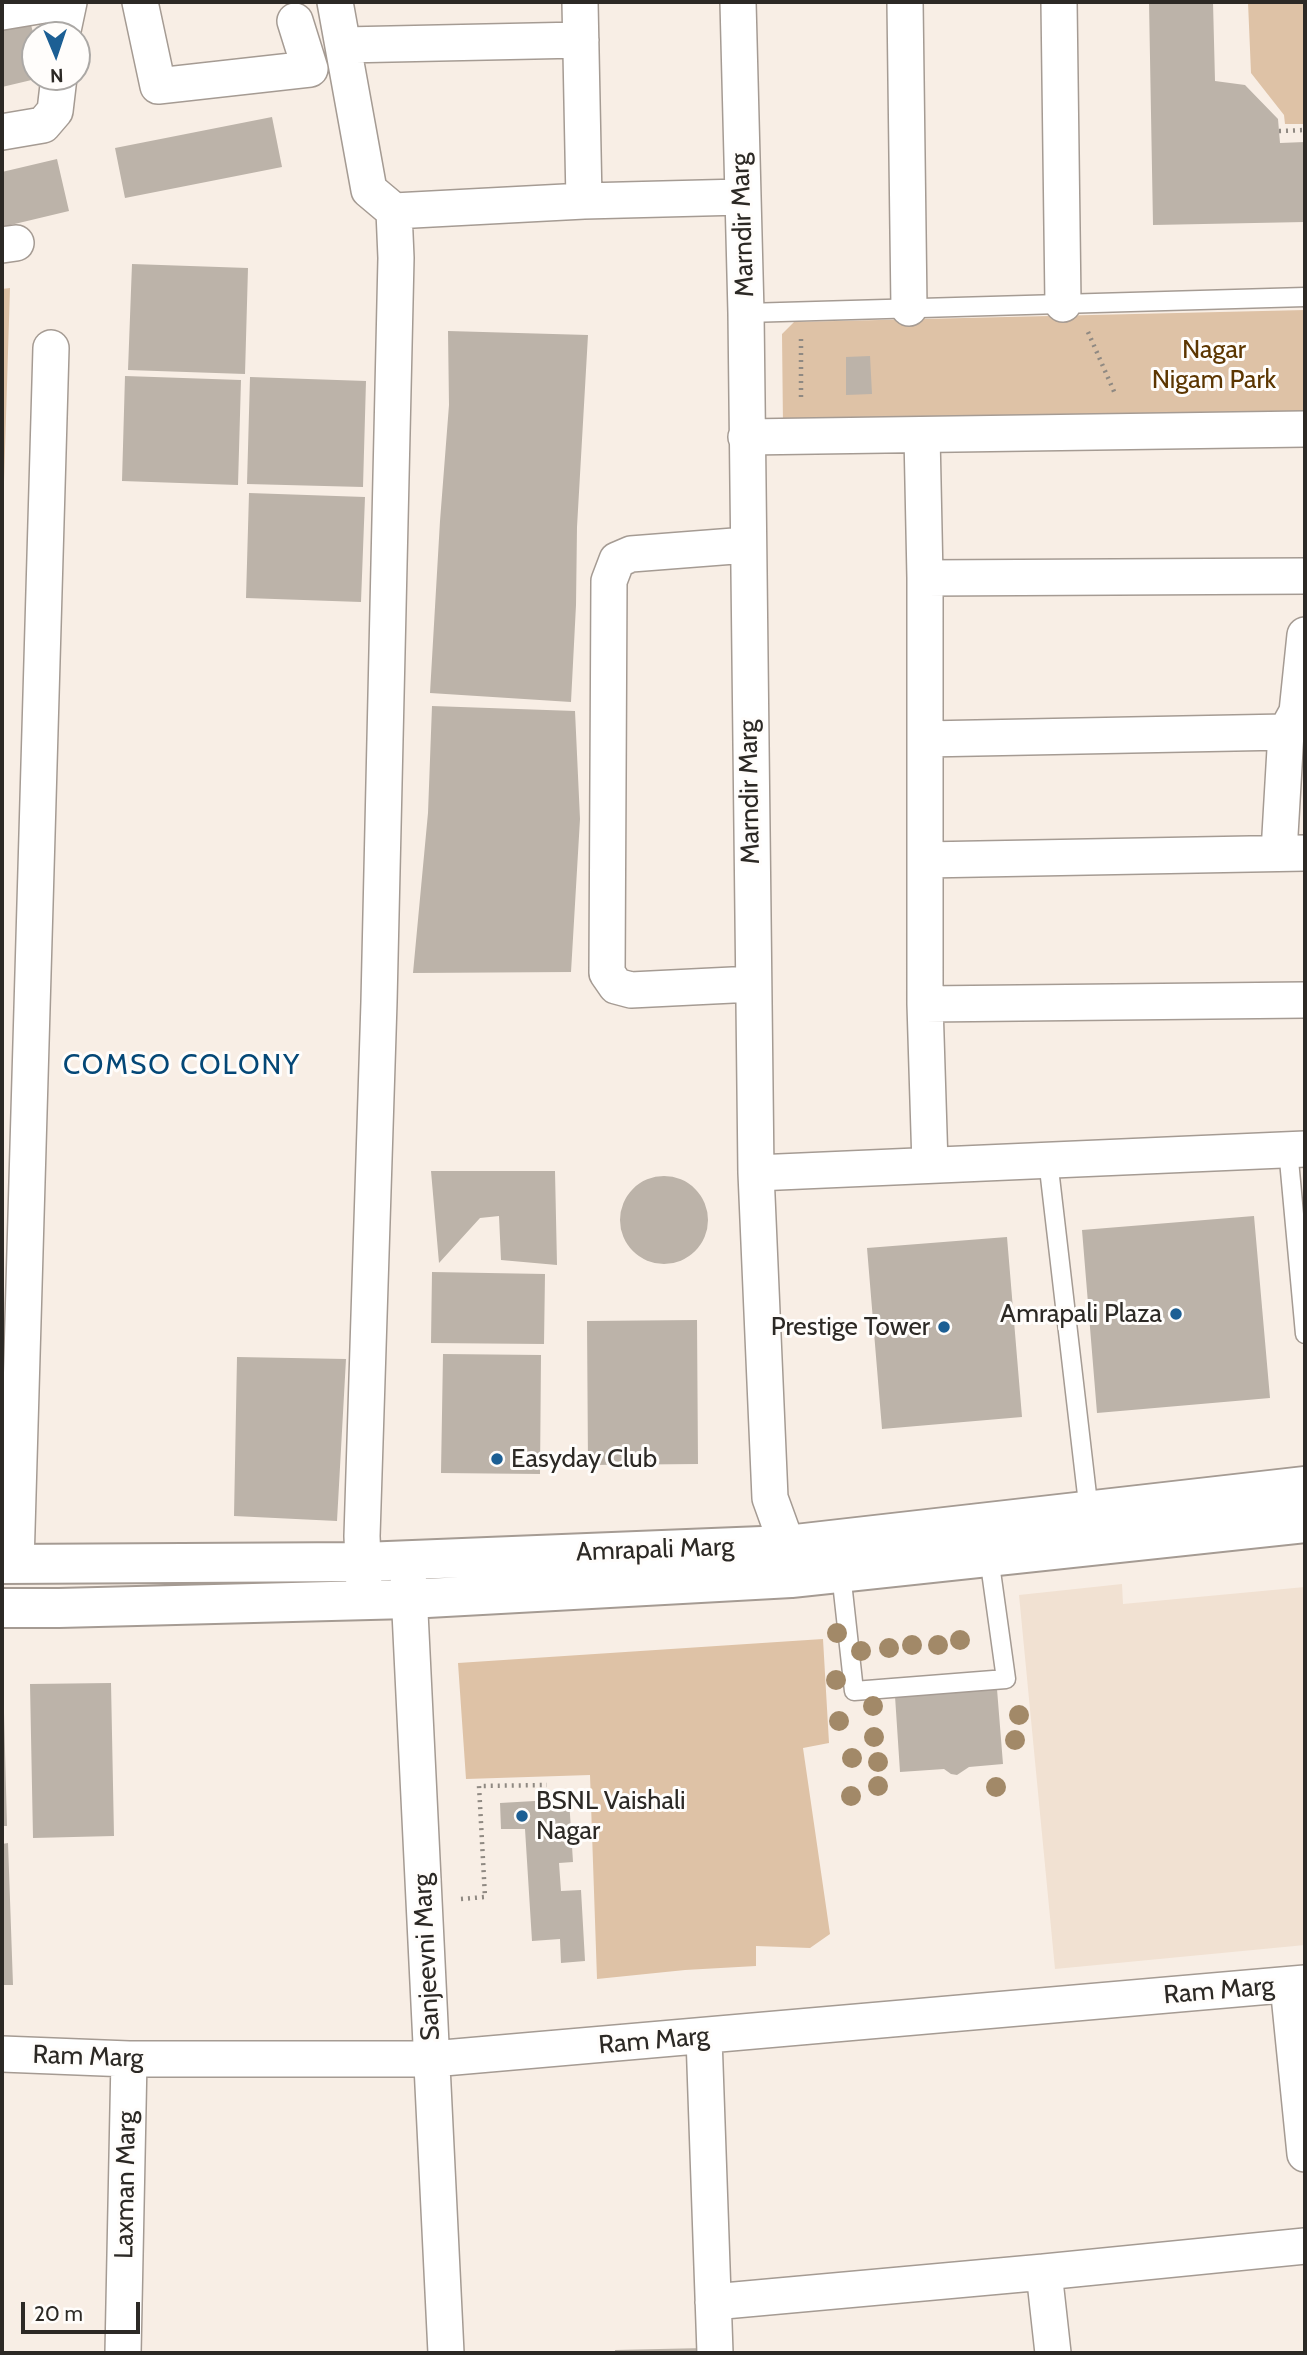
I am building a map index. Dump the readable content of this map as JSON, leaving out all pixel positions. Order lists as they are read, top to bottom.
{
  "streets": {
    "street": [
      "Marndir Marg",
      "Amrapali Marg",
      "Sanjeevni Marg",
      "Ram Marg",
      "Laxman Marg"
    ]
  },
  "crossings": [
    ["Marndir Marg", "Amrapali Marg"],
    ["Amrapali Marg", "Sanjeevni Marg"],
    ["Sanjeevni Marg", "Ram Marg"],
    ["Ram Marg", "Laxman Marg"]
  ],
  "districts": ["COMSO COLONY"],
  "parks": ["Nagar Nigam Park"],
  "places": [
    "Amrapali Plaza",
    "Prestige Tower",
    "Easyday Club",
    "BSNL Vaishali Nagar"
  ],
  "scale_bar": "20 m",
  "north": "bottom"
}
